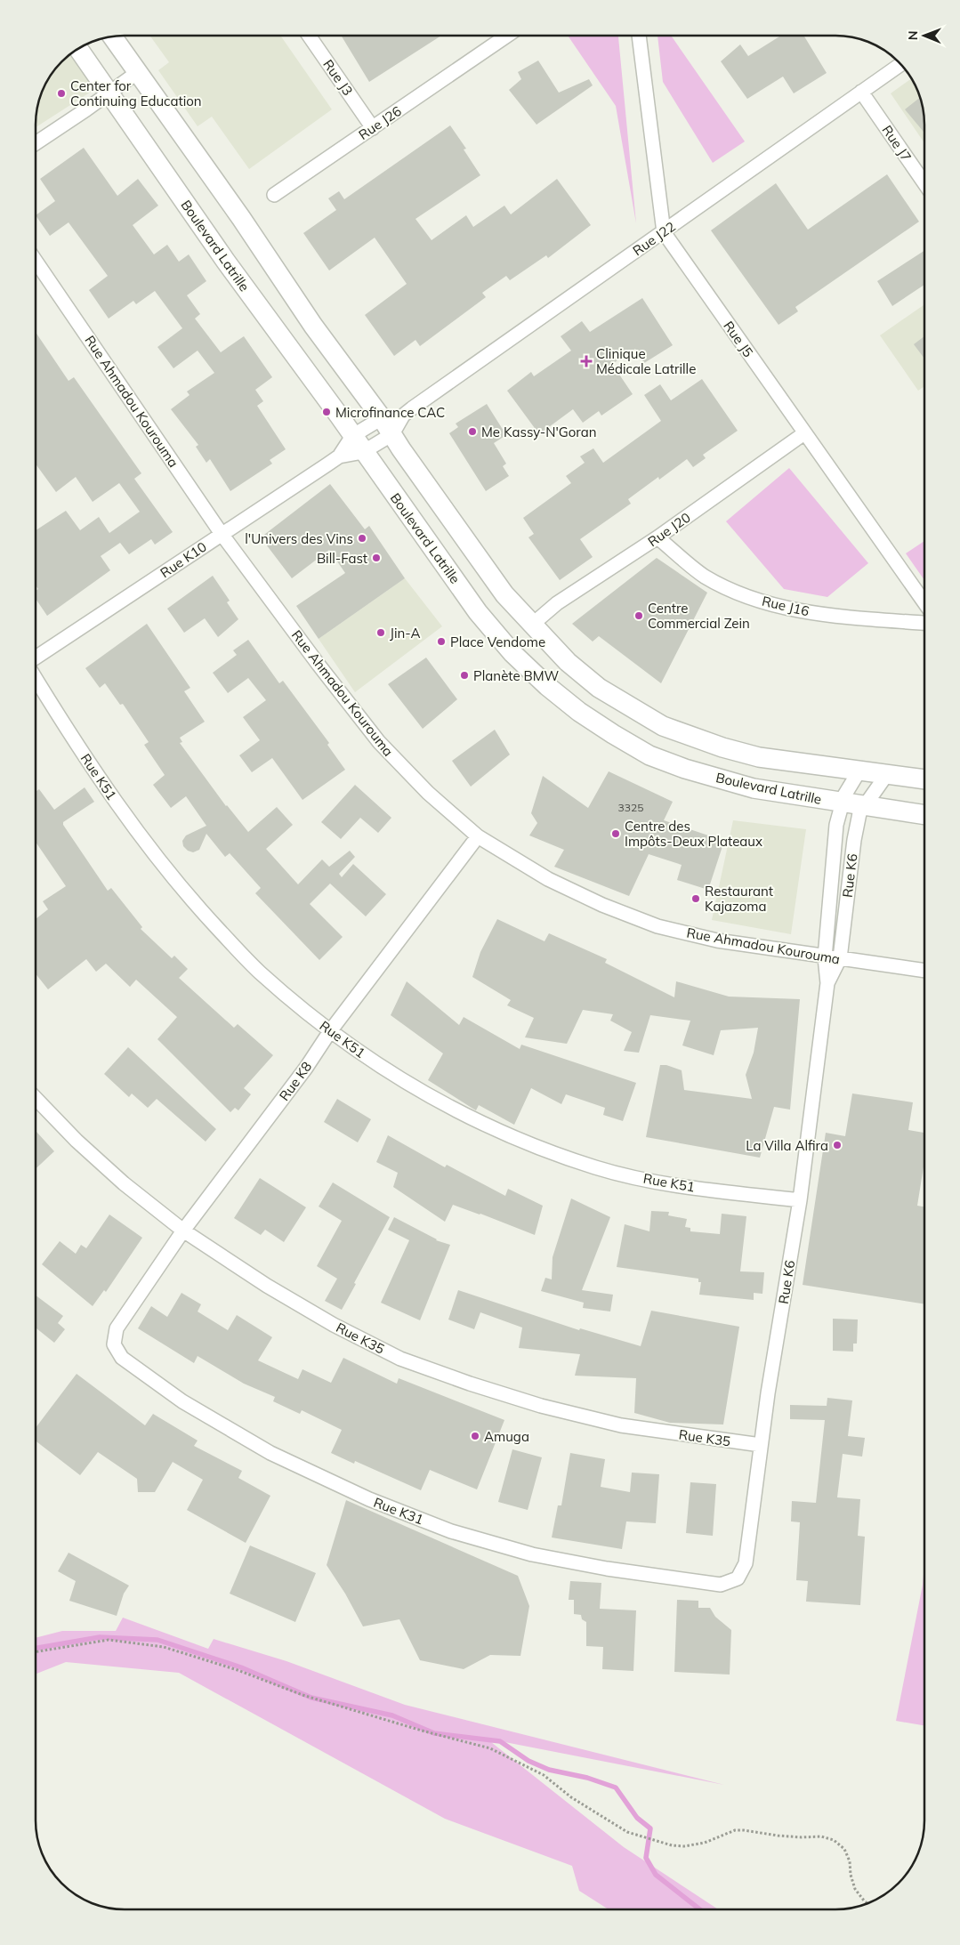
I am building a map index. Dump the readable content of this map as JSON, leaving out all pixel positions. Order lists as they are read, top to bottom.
{
  "streets": {
    "main road": ["Boulevard Latrille"],
    "street": [
      "Rue J3",
      "Rue J26",
      "Rue J7",
      "Rue J22",
      "Rue J5",
      "Rue Ahmadou Kourouma",
      "Rue J20",
      "Rue K10",
      "Rue J16",
      "Rue K51",
      "Rue K6",
      "Rue K8",
      "Rue K35",
      "Rue K31"
    ]
  },
  "crossings": [
    ["Rue J3", "Rue J26"],
    ["Rue J7", "Rue J22"],
    ["Rue J22", "Boulevard Latrille"],
    ["Rue J22", "Rue J5"],
    ["Rue J22", "Rue K10"],
    ["Boulevard Latrille", "Rue K6"],
    ["Rue J5", "Rue J20"],
    ["Rue Ahmadou Kourouma", "Rue K10"],
    ["Rue Ahmadou Kourouma", "Rue K6"],
    ["Rue Ahmadou Kourouma", "Rue K8"],
    ["Rue J20", "Rue J16"],
    ["Rue K51", "Rue K6"],
    ["Rue K51", "Rue K8"],
    ["Rue K6", "Rue K35"],
    ["Rue K6", "Rue K31"],
    ["Rue K8", "Rue K35"],
    ["Rue K8", "Rue K31"]
  ],
  "places": {
    "other": [
      "Center for Continuing Education",
      "Microfinance CAC",
      "Me Kassy-N'Goran",
      "l'Univers des Vins",
      "Bill-Fast",
      "Centre Commercial Zein",
      "Jin-A",
      "Place Vendome",
      "Planète BMW",
      "Centre des Impôts-Deux Plateaux",
      "Restaurant Kajazoma",
      "La Villa Alfira",
      "Amuga"
    ],
    "health": ["Clinique Médicale Latrille"]
  },
  "house_numbers": ["3325"],
  "north": "left"
}
